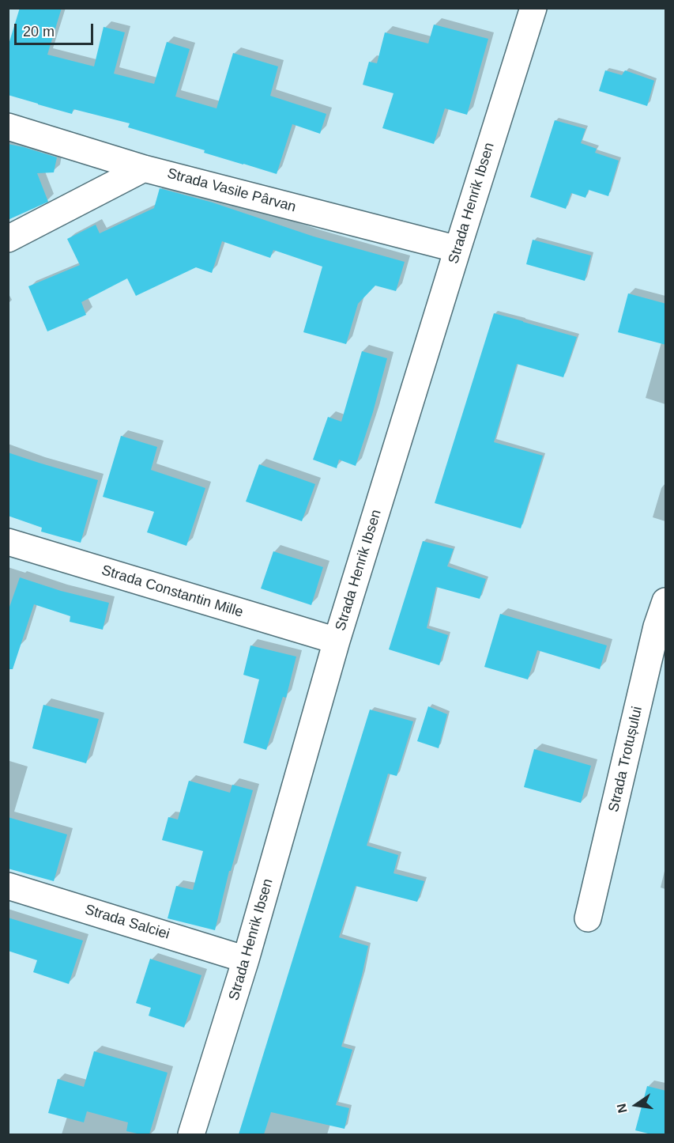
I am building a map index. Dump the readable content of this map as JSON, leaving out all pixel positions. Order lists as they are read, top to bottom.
{
  "streets": {
    "street": [
      "Strada Vasile Pârvan",
      "Strada Henrik Ibsen",
      "Strada Constantin Mille",
      "Strada Trotușului",
      "Strada Salciei"
    ]
  },
  "crossings": [
    ["Strada Vasile Pârvan", "Strada Henrik Ibsen"],
    ["Strada Henrik Ibsen", "Strada Constantin Mille"],
    ["Strada Henrik Ibsen", "Strada Salciei"]
  ],
  "scale_bar": "20 m",
  "north": "left"
}
